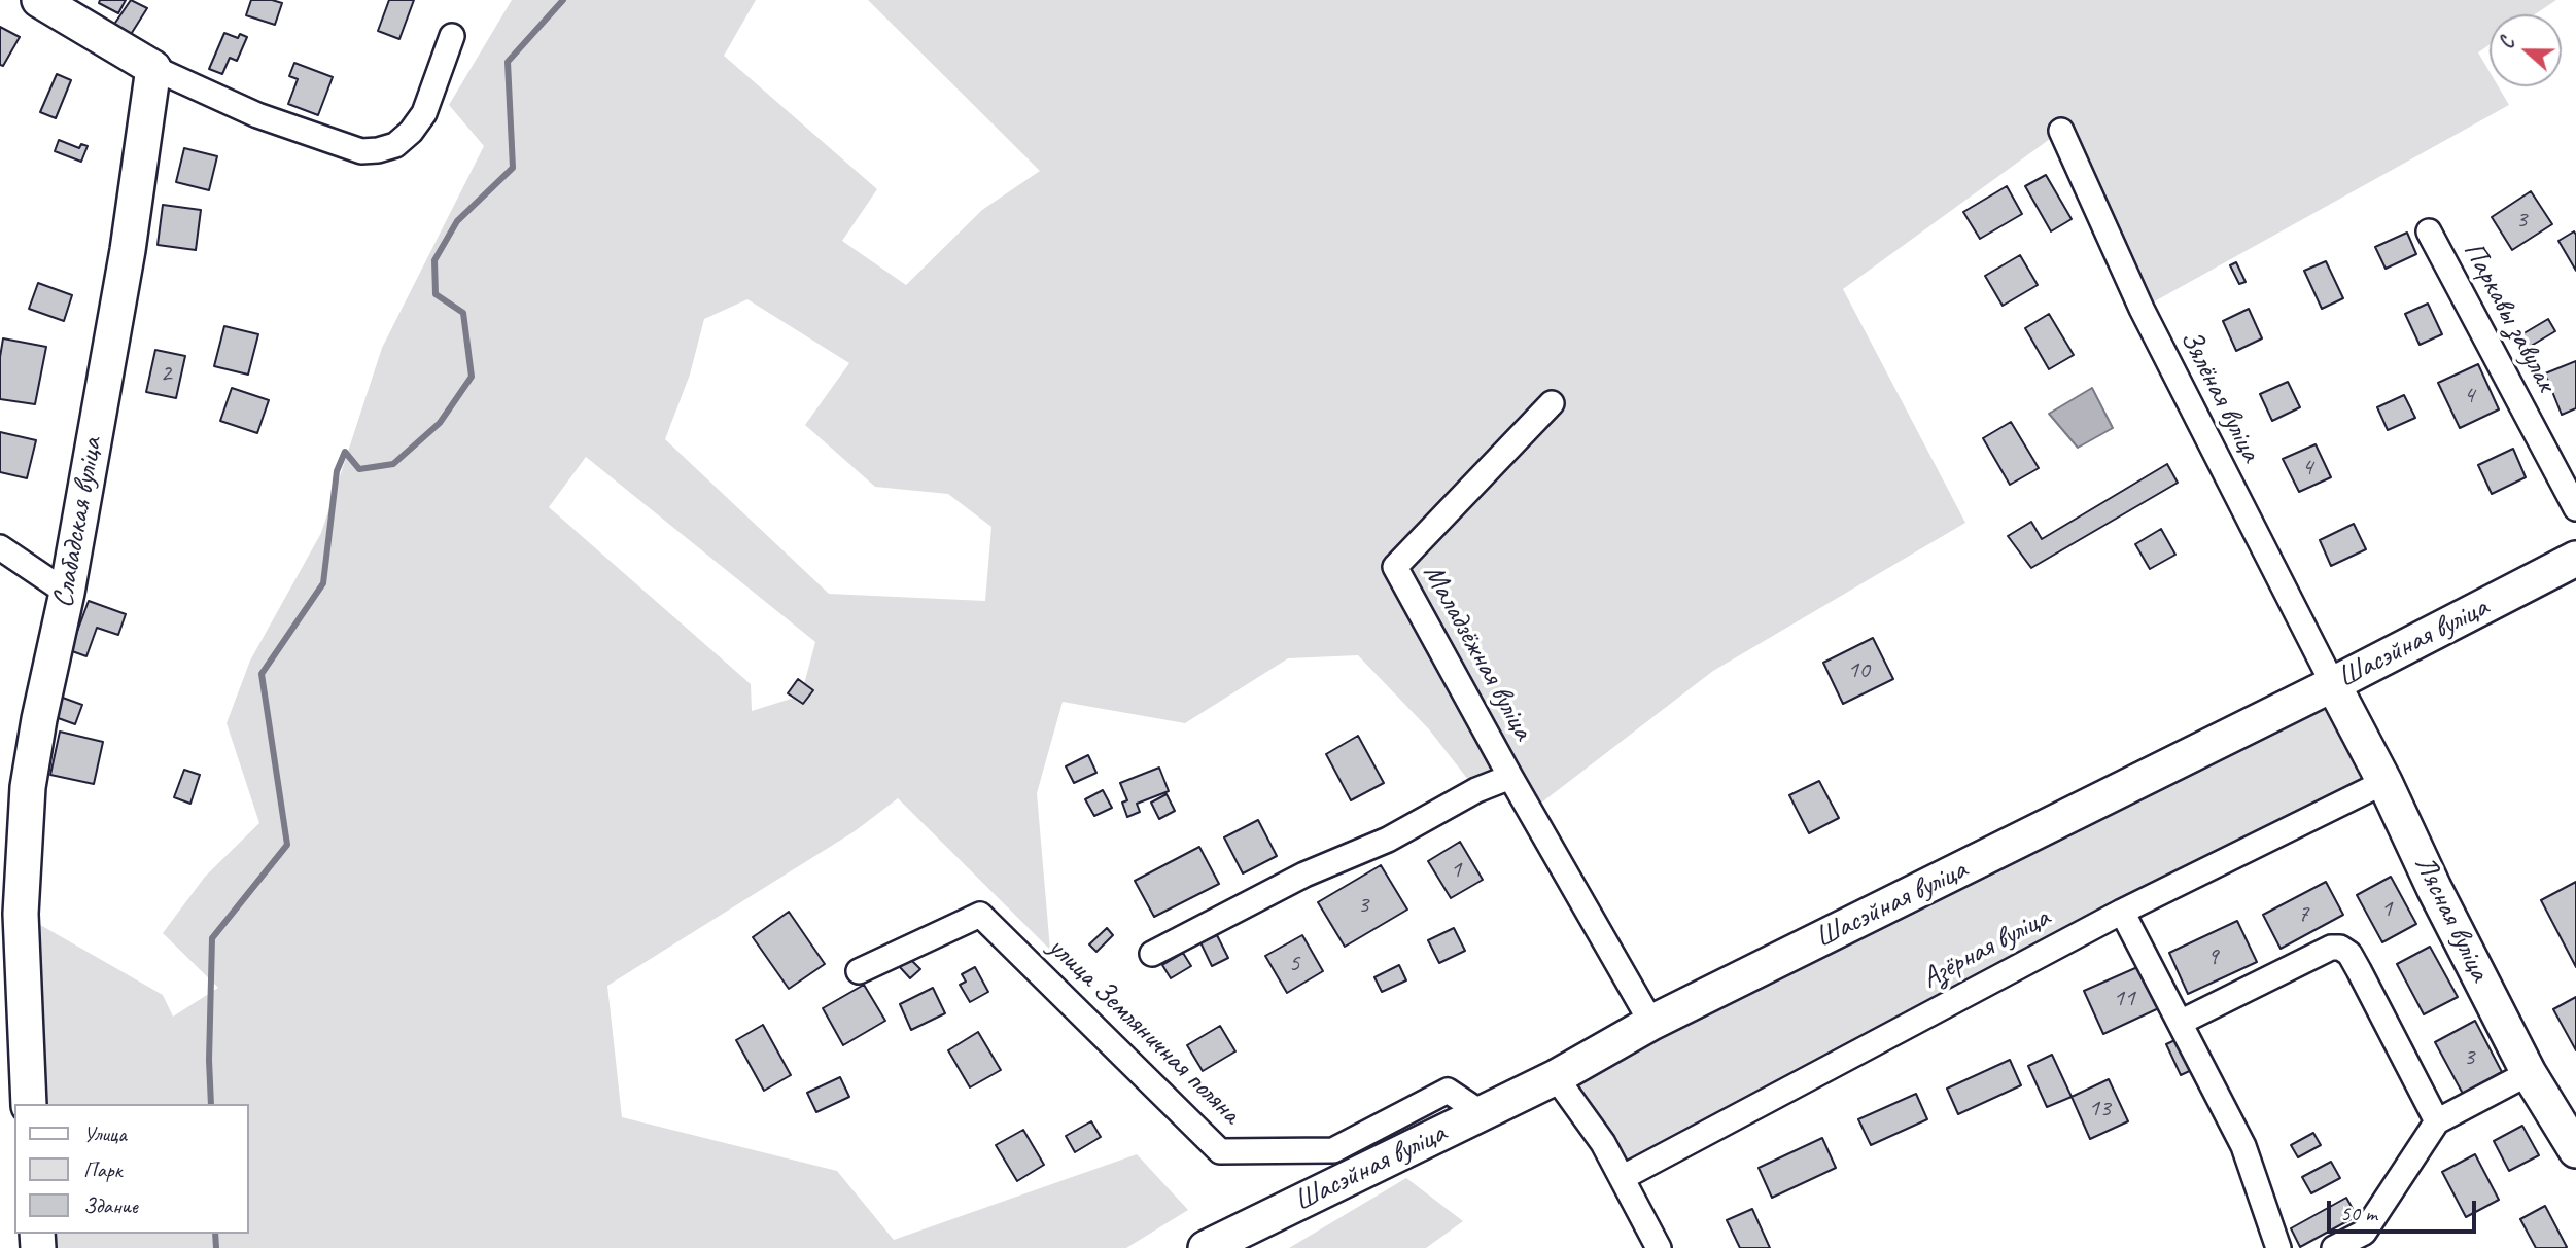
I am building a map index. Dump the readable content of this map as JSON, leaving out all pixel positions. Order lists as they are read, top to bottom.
{
  "streets": {
    "main road": ["Слабадская вуліца", "Шасэйная вуліца", "Лясная вуліца"],
    "street": [
      "Паркавы завулак",
      "Зялёная вуліца",
      "Маладзёжная вуліца",
      "Азёрная вуліца",
      "улица Земляничная поляна"
    ]
  },
  "crossings": [
    ["Зялёная вуліца", "Шасэйная вуліца"],
    ["Зялёная вуліца", "Лясная вуліца"],
    ["Шасэйная вуліца", "Маладзёжная вуліца"],
    ["Шасэйная вуліца", "Лясная вуліца"],
    ["Шасэйная вуліца", "улица Земляничная поляна"],
    ["Лясная вуліца", "Азёрная вуліца"]
  ],
  "house_numbers": [
    "3",
    "2",
    "4",
    "4",
    "10",
    "1",
    "3",
    "1",
    "7",
    "9",
    "5",
    "11",
    "3",
    "13"
  ],
  "legend": ["Улица", "Парк", "Здание"],
  "scale_bar": "50 m",
  "north": "left"
}
